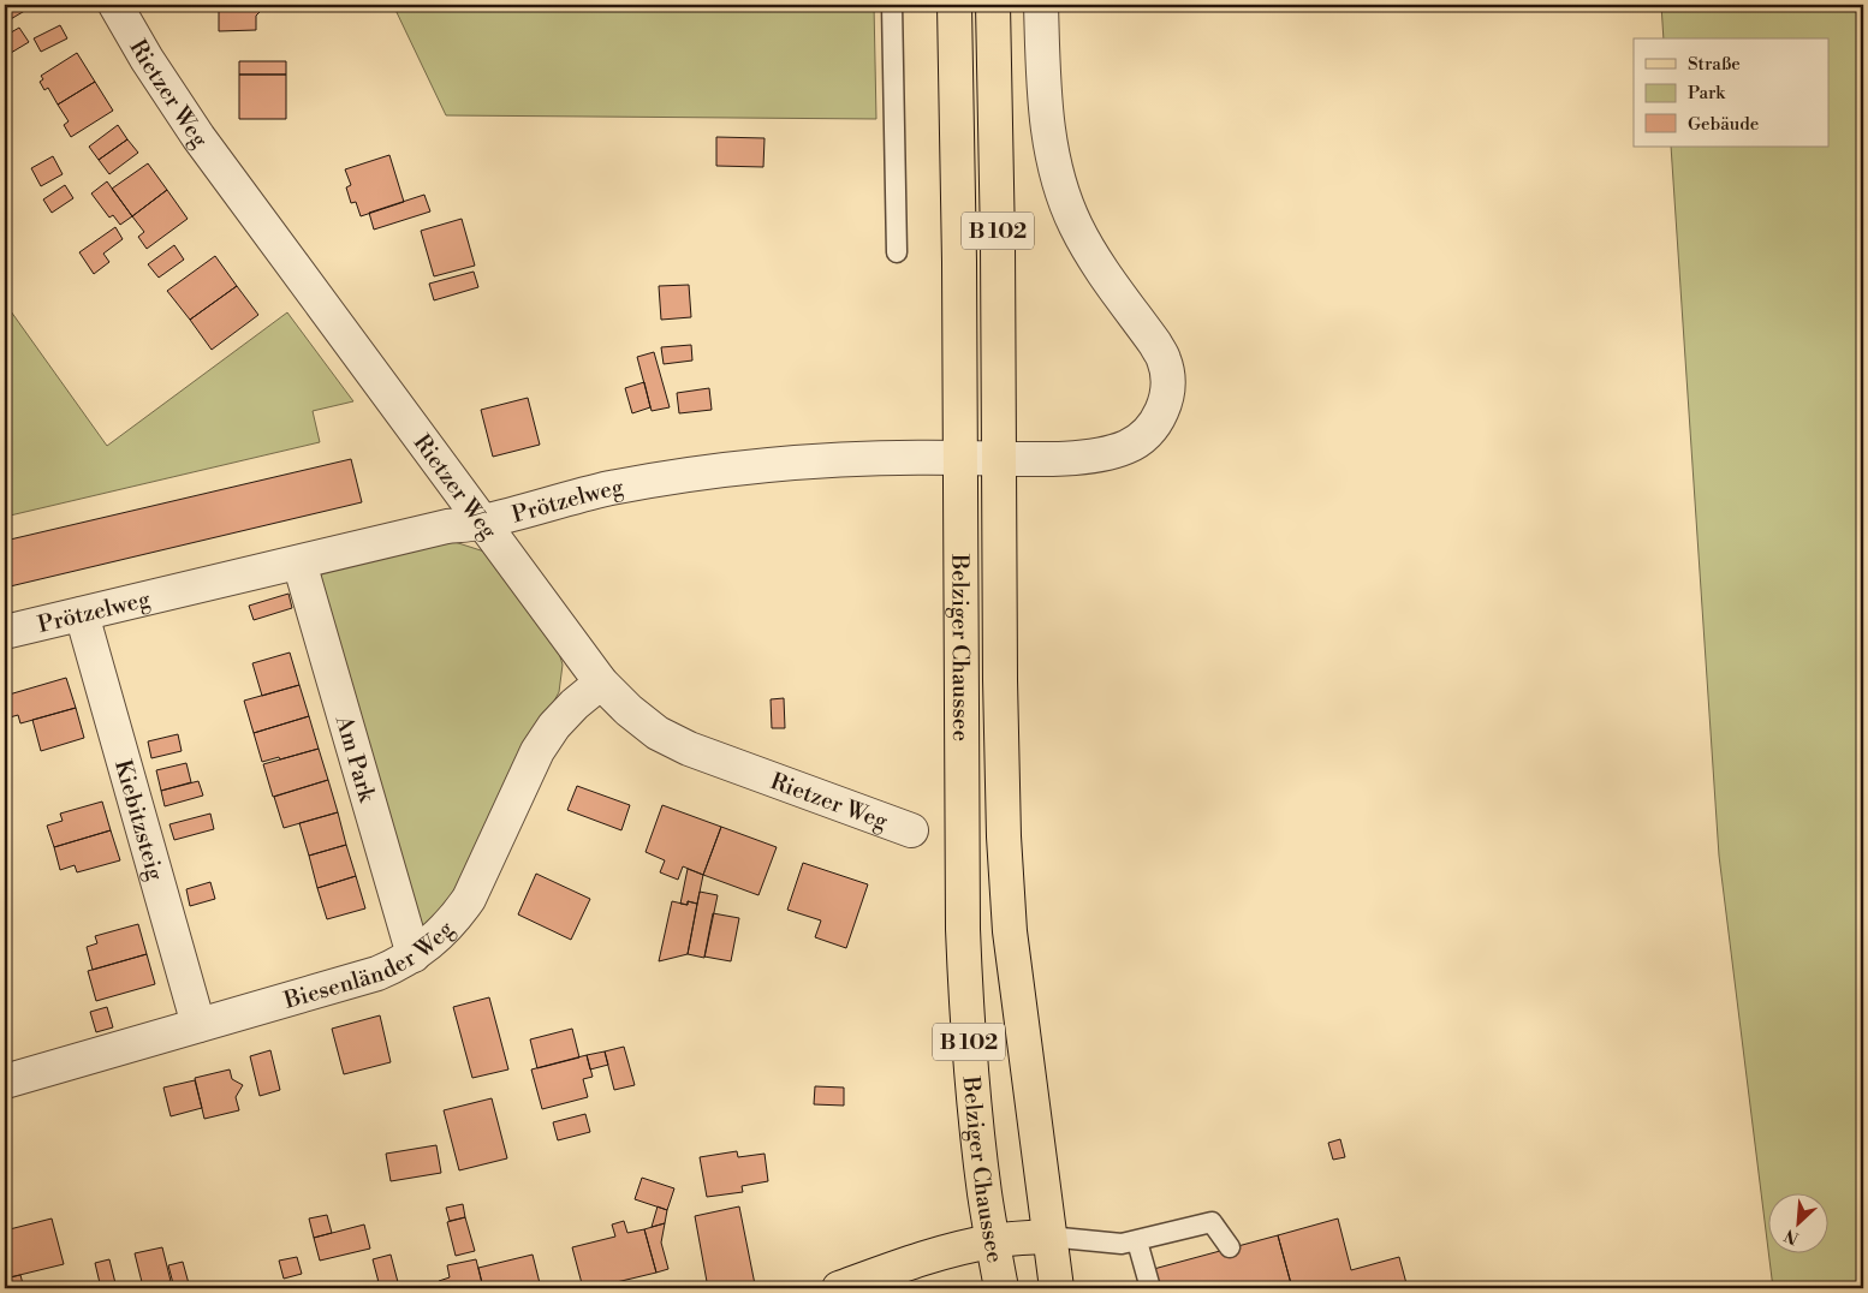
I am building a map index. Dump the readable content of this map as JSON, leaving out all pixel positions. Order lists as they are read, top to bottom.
{
  "streets": {
    "main road": ["B 102", "Belziger Chaussee"],
    "street": [
      "Rietzer Weg",
      "Prötzelweg",
      "Am Park",
      "Kiebitzsteig",
      "Biesenländer Weg"
    ]
  },
  "crossings": [
    ["Rietzer Weg", "Prötzelweg"],
    ["Rietzer Weg", "Biesenländer Weg"],
    ["Prötzelweg", "Belziger Chaussee"],
    ["Prötzelweg", "Am Park"],
    ["Prötzelweg", "Kiebitzsteig"],
    ["Am Park", "Biesenländer Weg"],
    ["Kiebitzsteig", "Biesenländer Weg"]
  ],
  "legend": ["Straße", "Park", "Gebäude"],
  "north": "bottom left"
}
